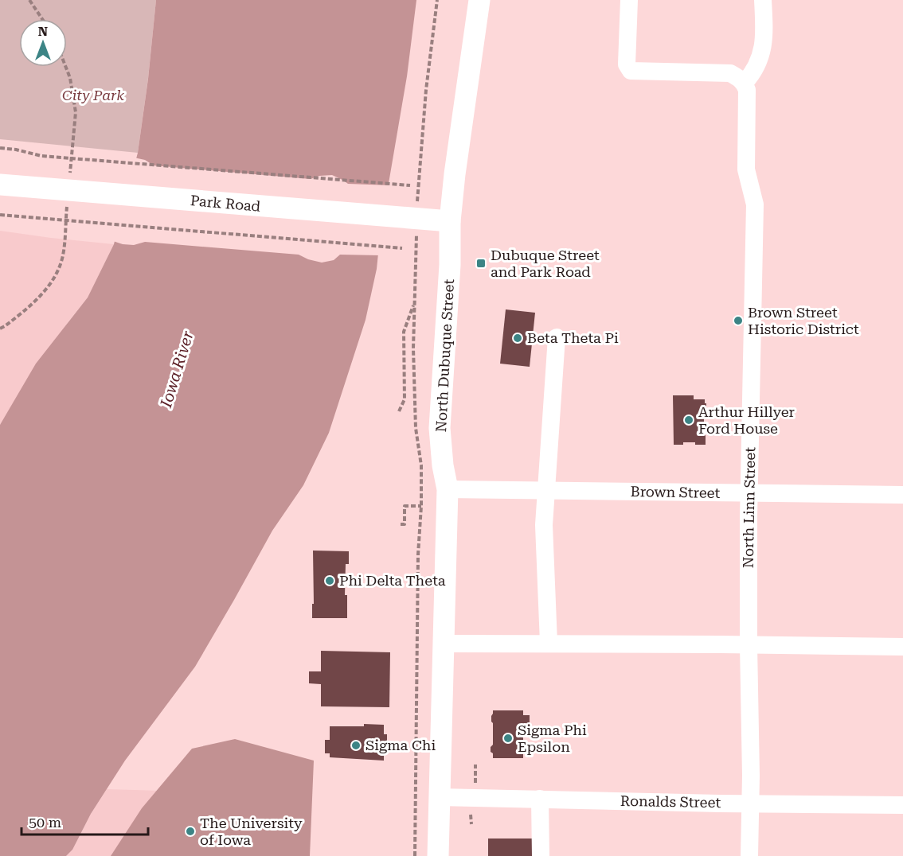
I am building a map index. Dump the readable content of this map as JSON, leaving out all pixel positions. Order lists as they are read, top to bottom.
{
  "streets": {
    "main road": ["Park Road", "North Dubuque Street"],
    "street": ["Brown Street", "North Linn Street", "Ronalds Street"]
  },
  "crossings": [
    ["Park Road", "North Dubuque Street"],
    ["North Dubuque Street", "Brown Street"],
    ["North Dubuque Street", "Ronalds Street"],
    ["Brown Street", "North Linn Street"],
    ["North Linn Street", "Ronalds Street"]
  ],
  "water": ["Iowa River"],
  "parks": ["City Park"],
  "places": {
    "transit": ["Dubuque Street and Park Road"],
    "other": [
      "Brown Street Historic District",
      "Beta Theta Pi",
      "Arthur Hillyer Ford House",
      "Phi Delta Theta",
      "Sigma Phi Epsilon",
      "Sigma Chi",
      "The University of Iowa"
    ]
  },
  "scale_bar": "50 m",
  "north": "top"
}
